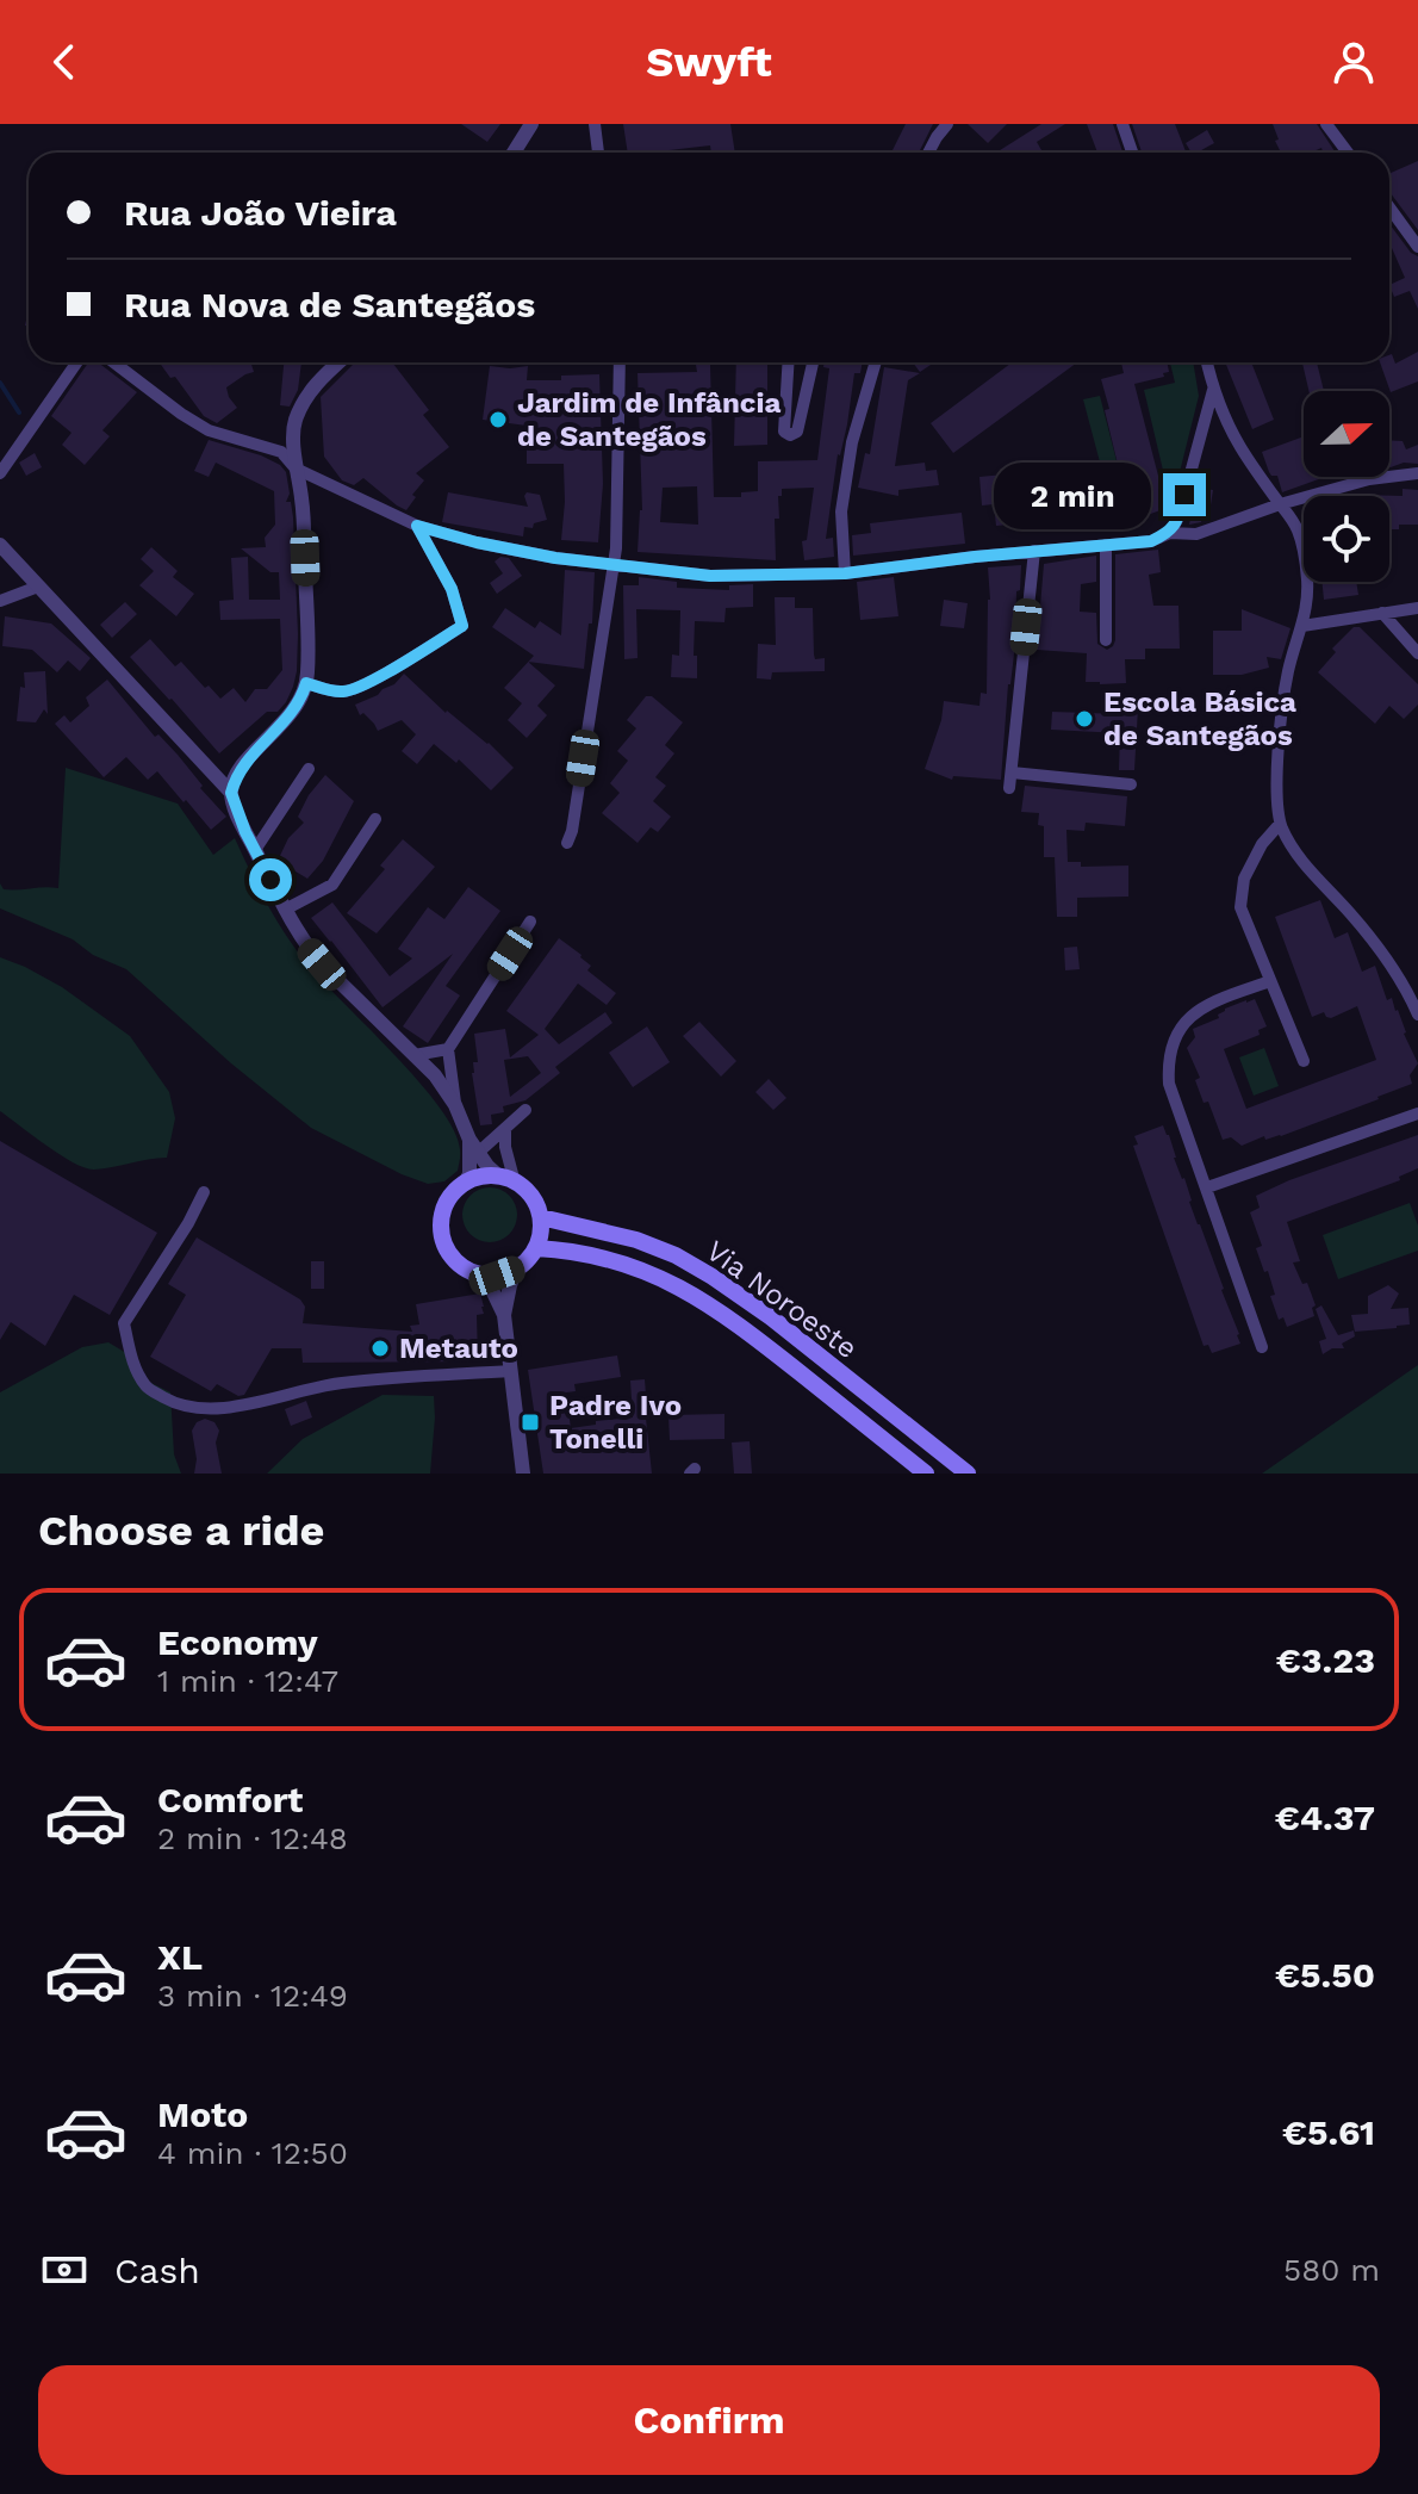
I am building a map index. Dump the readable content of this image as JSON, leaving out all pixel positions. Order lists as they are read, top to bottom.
{
  "streets": {
    "main road": ["Via Noroeste"]
  },
  "places": {
    "other": ["Jardim de Infância de Santegãos", "Escola Básica de Santegãos", "Metauto"],
    "transit": ["Padre Ivo Tonelli"]
  },
  "north": "right",
  "page": {
    "header": "Swyft",
    "banner": ["Rua João Vieira", "Rua Nova de Santegãos"],
    "bubble": "2 min",
    "heading": "Choose a ride",
    "list": [
      {
        "name": "Economy",
        "note": "1 min · 12:47",
        "value": "€3.23"
      },
      {
        "name": "Comfort",
        "note": "2 min · 12:48",
        "value": "€4.37"
      },
      {
        "name": "XL",
        "note": "3 min · 12:49",
        "value": "€5.50"
      },
      {
        "name": "Moto",
        "note": "4 min · 12:50",
        "value": "€5.61"
      }
    ],
    "pay": ["Cash", "580 m"],
    "buttons": "Confirm"
  }
}
